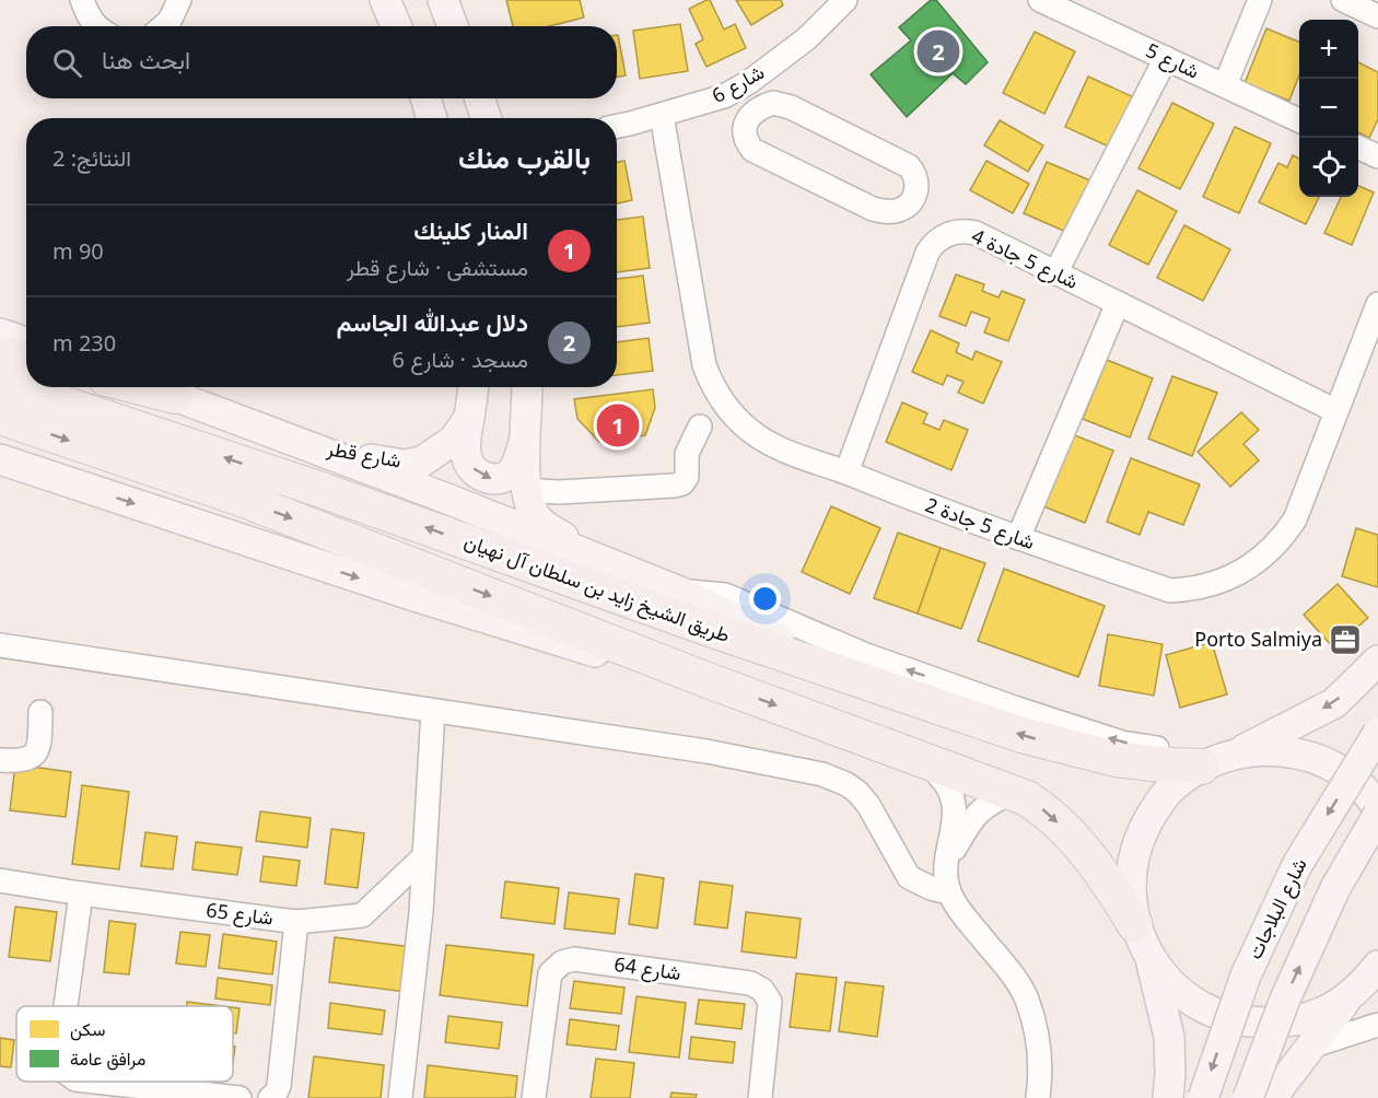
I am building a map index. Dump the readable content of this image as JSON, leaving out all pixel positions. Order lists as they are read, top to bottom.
{
  "streets": {
    "highway": ["طريق الشيخ زايد بن سلطان آل نهيان"],
    "main road": ["شارع قطر", "شارع البلاجات"],
    "street": [
      "شارع 5",
      "شارع 6",
      "شارع 5 جادة 4",
      "شارع 5 جادة 2",
      "شارع 65",
      "شارع 64"
    ]
  },
  "crossings": [
    ["شارع 6", "شارع 5 جادة 2"],
    ["شارع 5 جادة 4", "شارع 5 جادة 2"]
  ],
  "places": {
    "office": ["Porto Salmiya"]
  },
  "legend": ["سكن", "مرافق عامة"],
  "page": {
    "map_buttons": ["+", "−"],
    "search": "ابحث هنا",
    "pins": ["2", "1"],
    "heading": ["بالقرب منك", "النتائج: 2"],
    "list": [
      {
        "mark": "1",
        "name": "المنار كلينك",
        "note": "مستشفى · شارع قطر",
        "value": "90 m"
      },
      {
        "mark": "2",
        "name": "دلال عبدالله الجاسم",
        "note": "مسجد · شارع 6",
        "value": "230 m"
      }
    ]
  }
}
